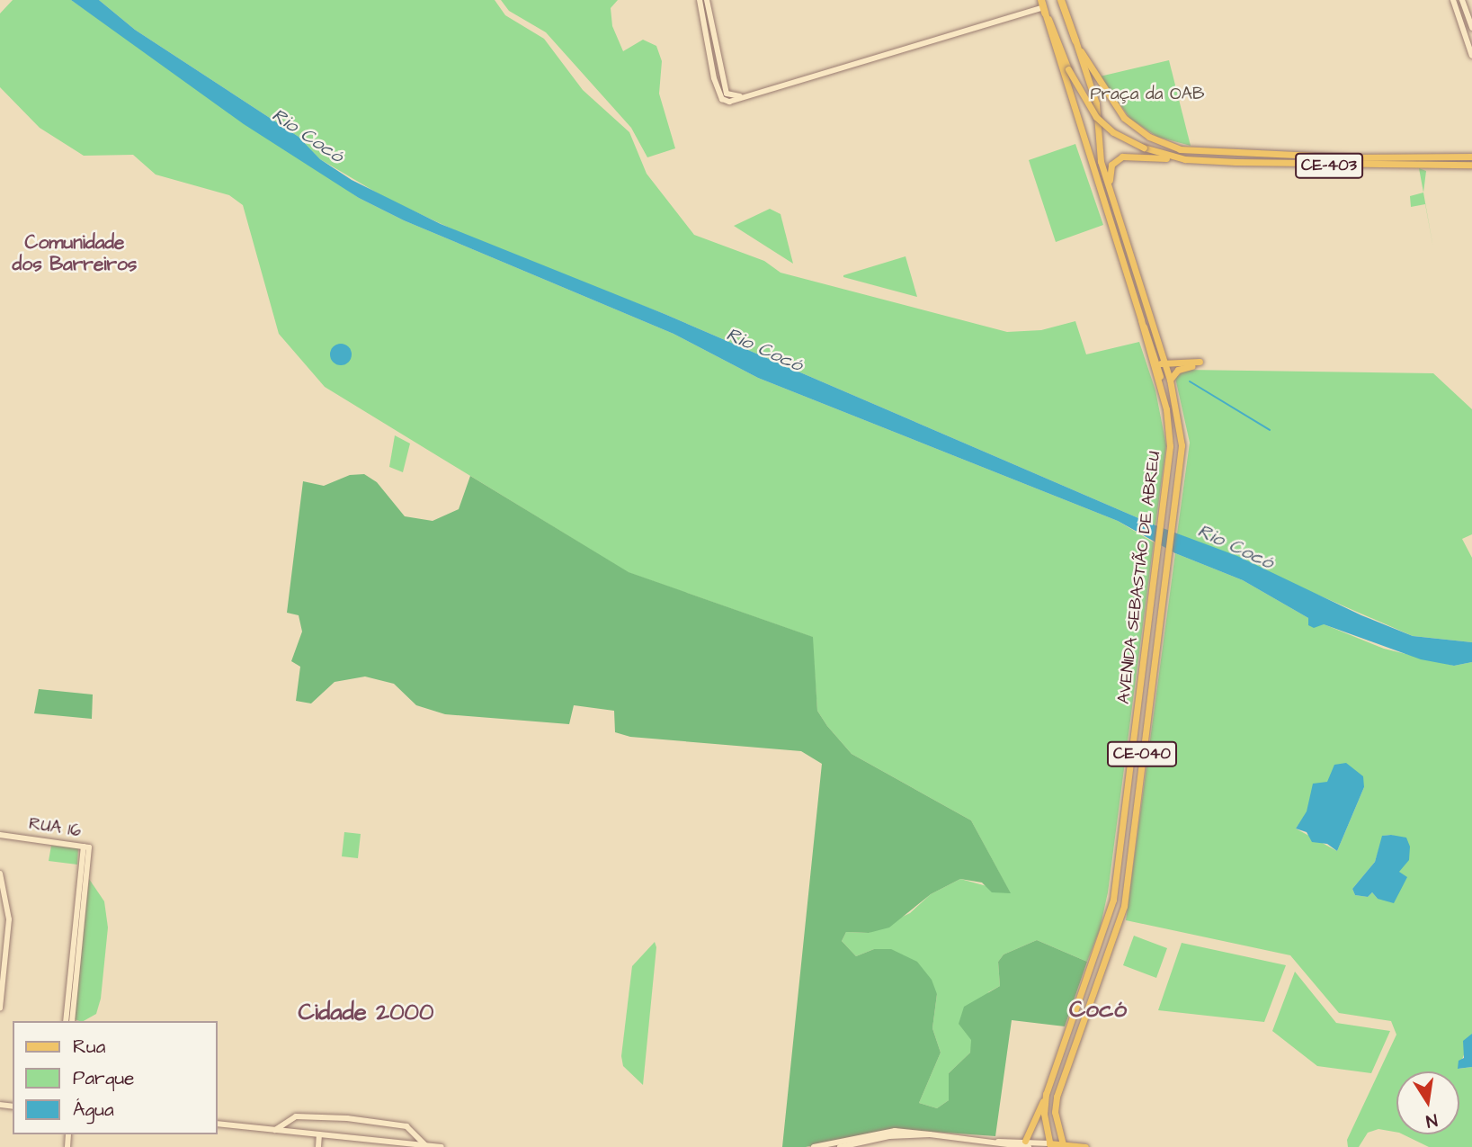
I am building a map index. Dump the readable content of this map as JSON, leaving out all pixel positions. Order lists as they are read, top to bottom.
{
  "streets": {
    "highway": ["CE-040"],
    "main road": ["CE-403", "AVENIDA SEBASTIÃO DE ABREU"],
    "street": ["RUA 16"]
  },
  "crossings": [
    ["CE-403", "AVENIDA SEBASTIÃO DE ABREU"],
    ["CE-403", "CE-040"],
    ["AVENIDA SEBASTIÃO DE ABREU", "CE-040"]
  ],
  "districts": ["Comunidade dos Barreiros", "Cocó", "Cidade 2000"],
  "water": ["Rio Cocó"],
  "parks": ["Praça da OAB"],
  "legend": ["Rua", "Parque", "Água"],
  "north": "bottom"
}
